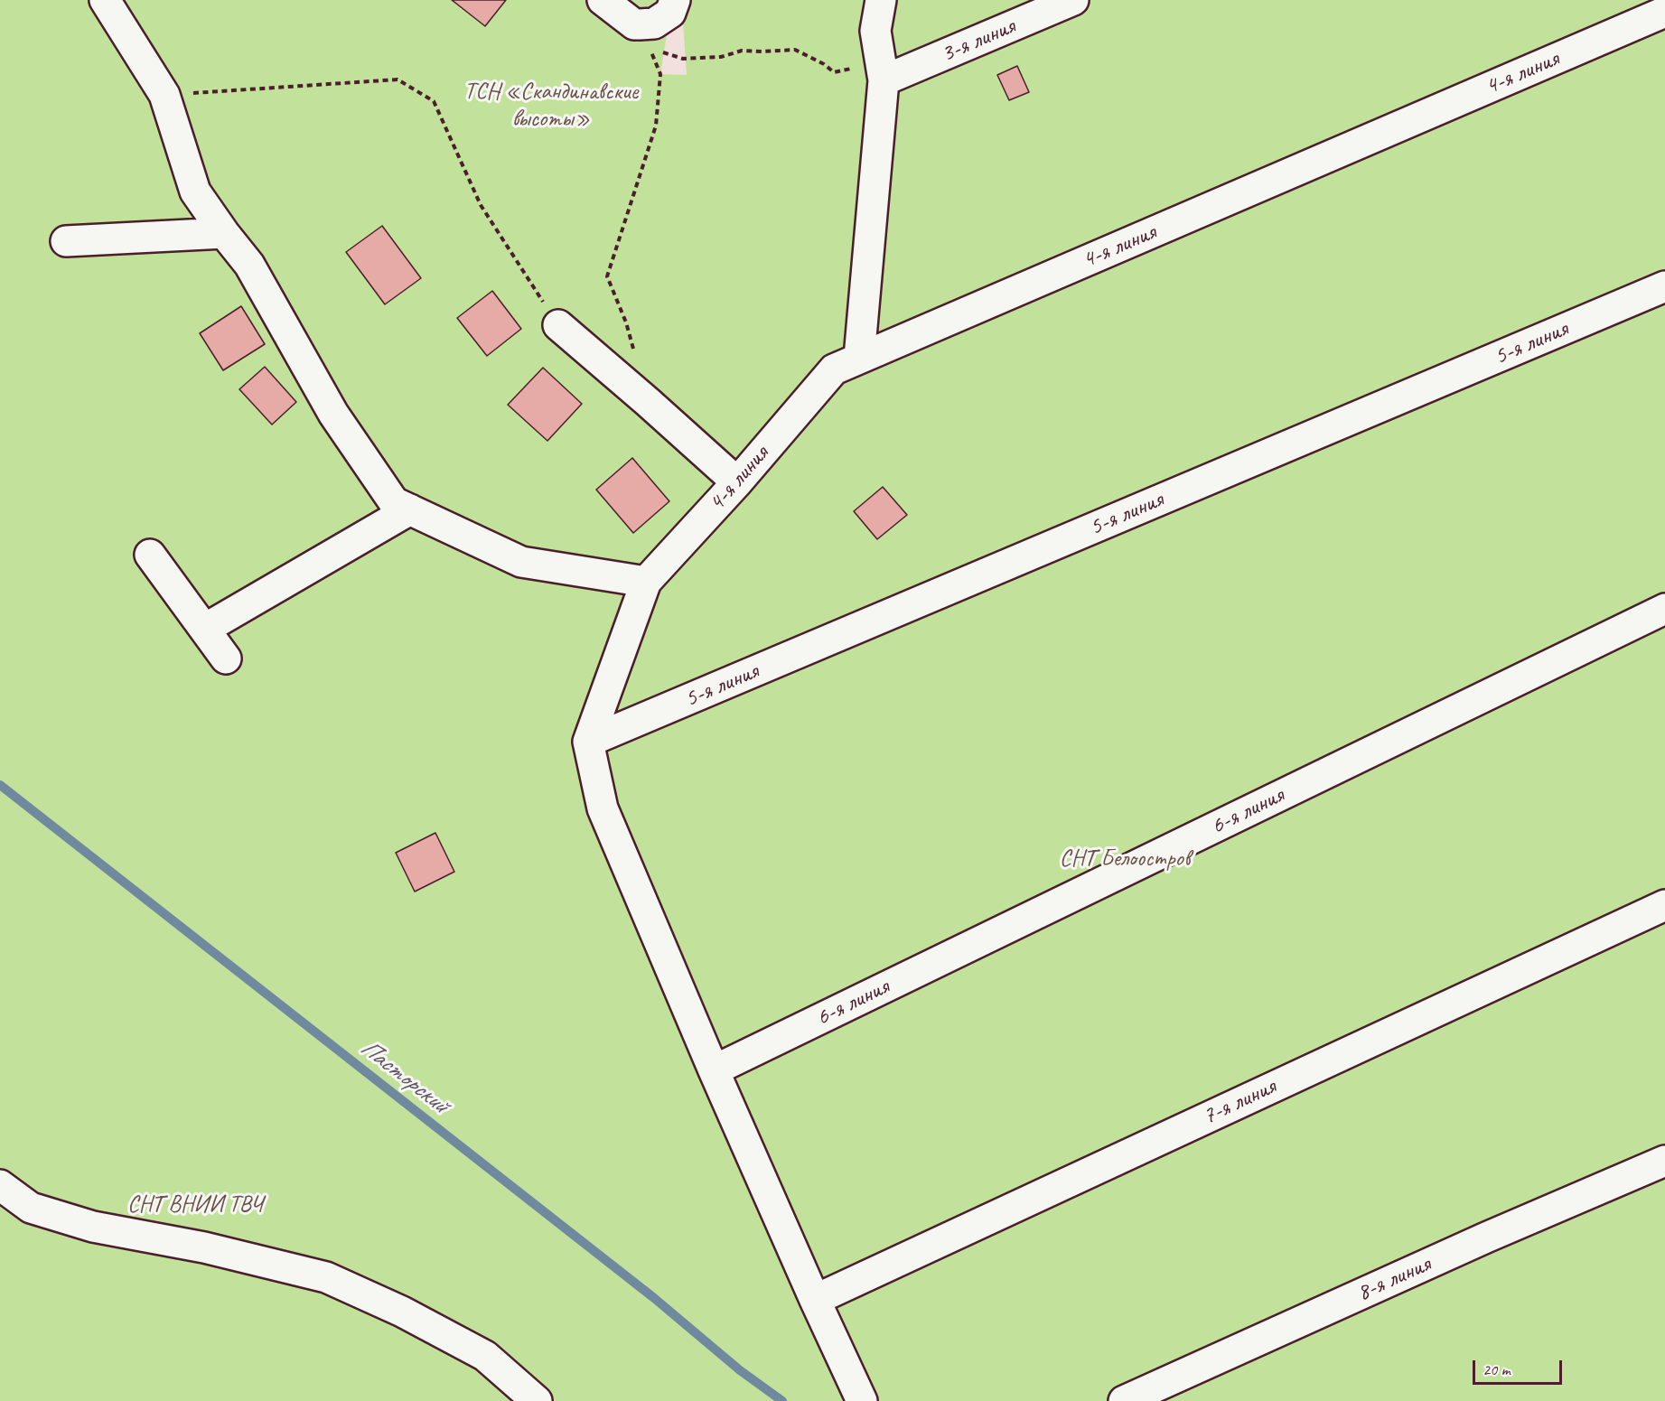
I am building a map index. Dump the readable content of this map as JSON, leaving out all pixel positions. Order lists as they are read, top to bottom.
{
  "streets": {
    "street": [
      "3-я линия",
      "4-я линия",
      "5-я линия",
      "6-я линия",
      "7-я линия",
      "8-я линия"
    ]
  },
  "water": ["Пасторский"],
  "parks": ["ТСН «Скандинавские высоты»", "СНТ Белоостров", "СНТ ВНИИ ТВЧ"],
  "scale_bar": "20 m"
}
